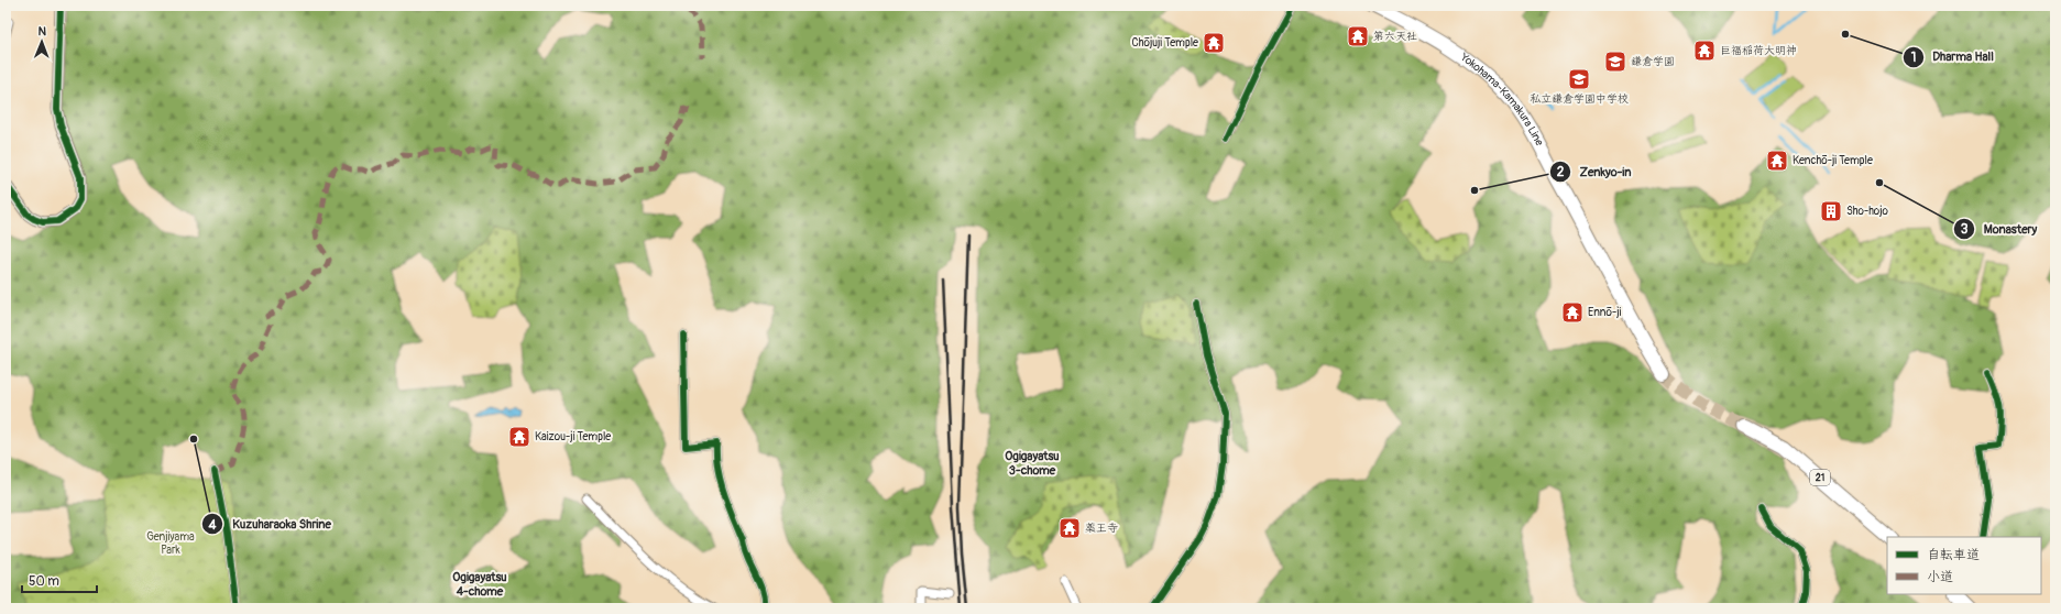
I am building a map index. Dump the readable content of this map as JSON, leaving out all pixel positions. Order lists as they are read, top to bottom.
{
  "streets": {
    "main road": ["Yokohama-Kamakura Line", "21"]
  },
  "districts": ["Ogigayatsu 3-chome", "Ogigayatsu 4-chome"],
  "parks": ["Genjiyama Park"],
  "places": {
    "other": [
      "Dharma Hall",
      "Monastery",
      "Zenkyo-in",
      "Kuzuharaoka Shrine"
    ],
    "temple": [
      "第六天社",
      "Chōjuji Temple",
      "巨福稲荷大明神",
      "Kenchō-ji Temple",
      "Ennō-ji",
      "Kaizou-ji Temple",
      "薬王寺"
    ],
    "school or university": ["鎌倉学園", "私立鎌倉学園中学校"],
    "building": ["Sho-hojo"]
  },
  "legend": ["自転車道", "小道"],
  "scale_bar": "50 m",
  "north": "top"
}
